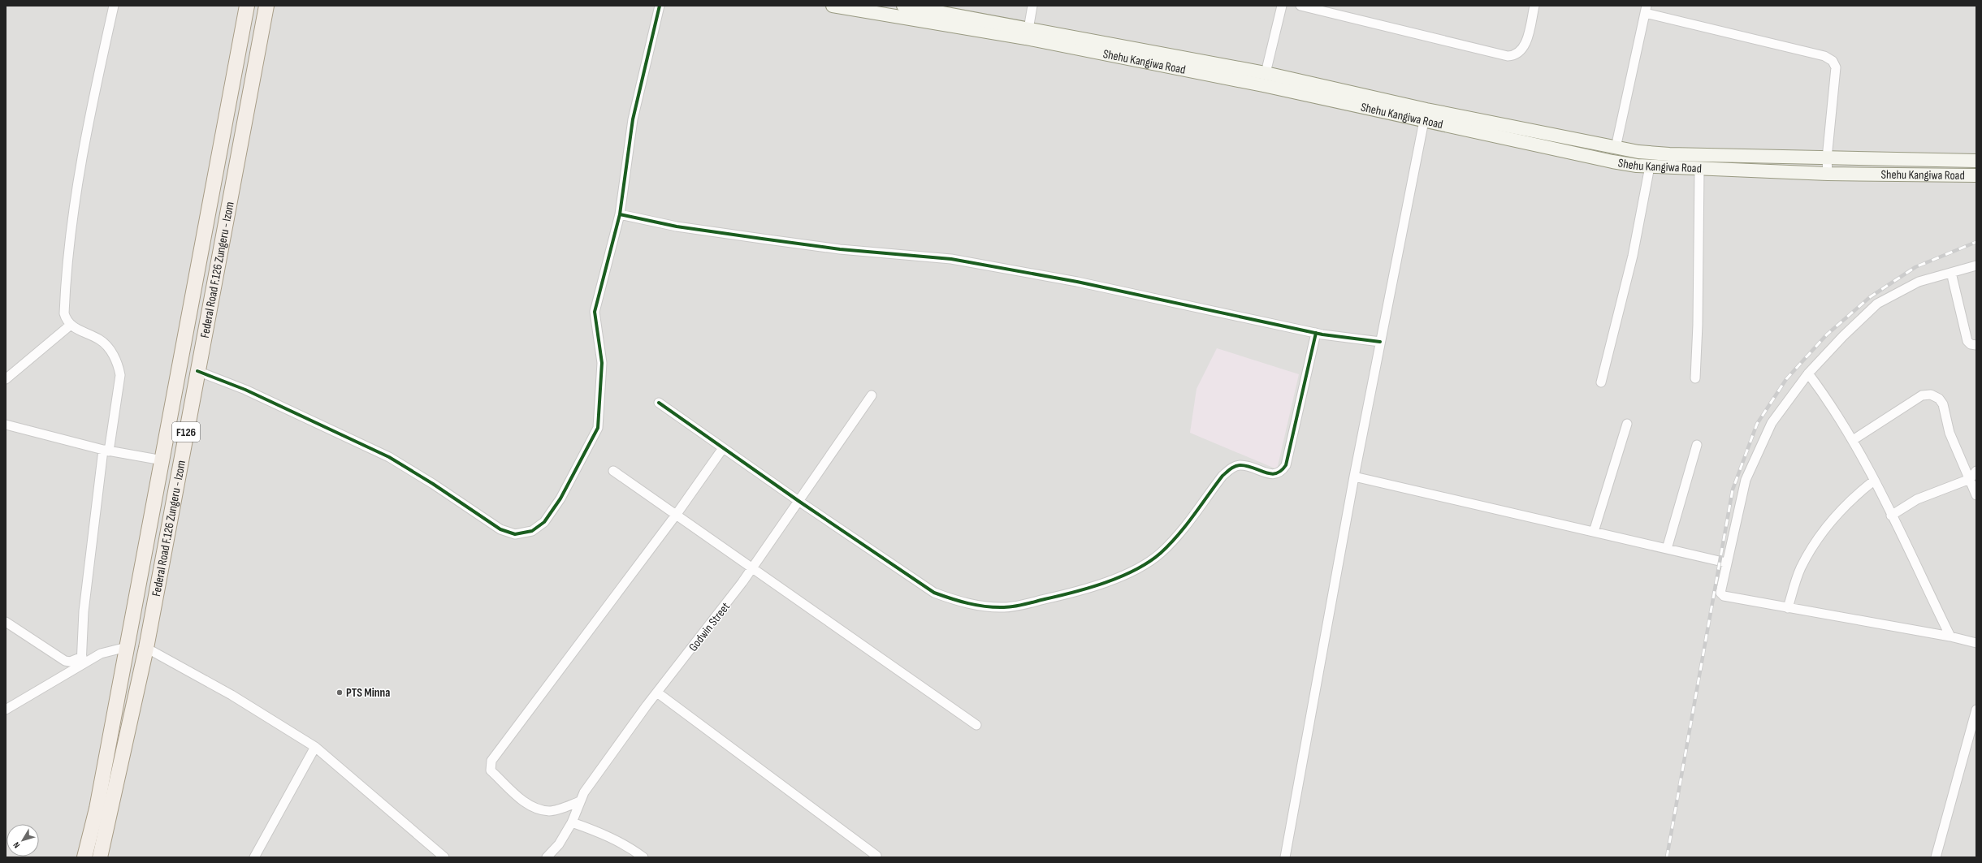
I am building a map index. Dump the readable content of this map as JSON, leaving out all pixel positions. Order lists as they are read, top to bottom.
{
  "streets": {
    "main road": ["Shehu Kangiwa Road", "Federal Road F.126 Zungeru - Izom", "F126"],
    "street": ["Godwin Street"]
  },
  "places": ["PTS Minna"],
  "north": "bottom left"
}
